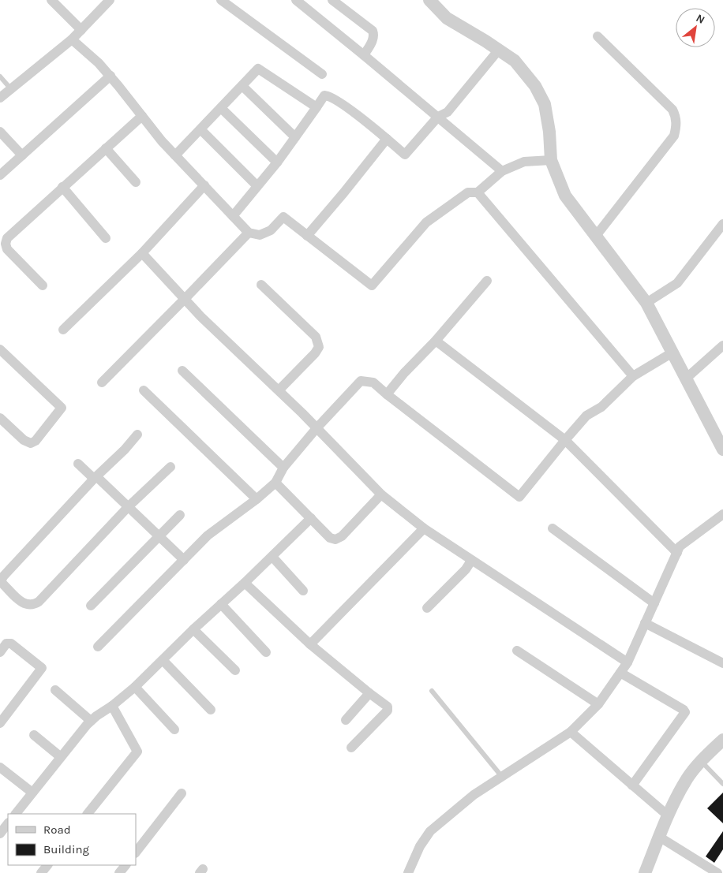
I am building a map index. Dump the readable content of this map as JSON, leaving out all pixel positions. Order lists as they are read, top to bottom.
{
  "legend": ["Road", "Building"],
  "north": "top right"
}
